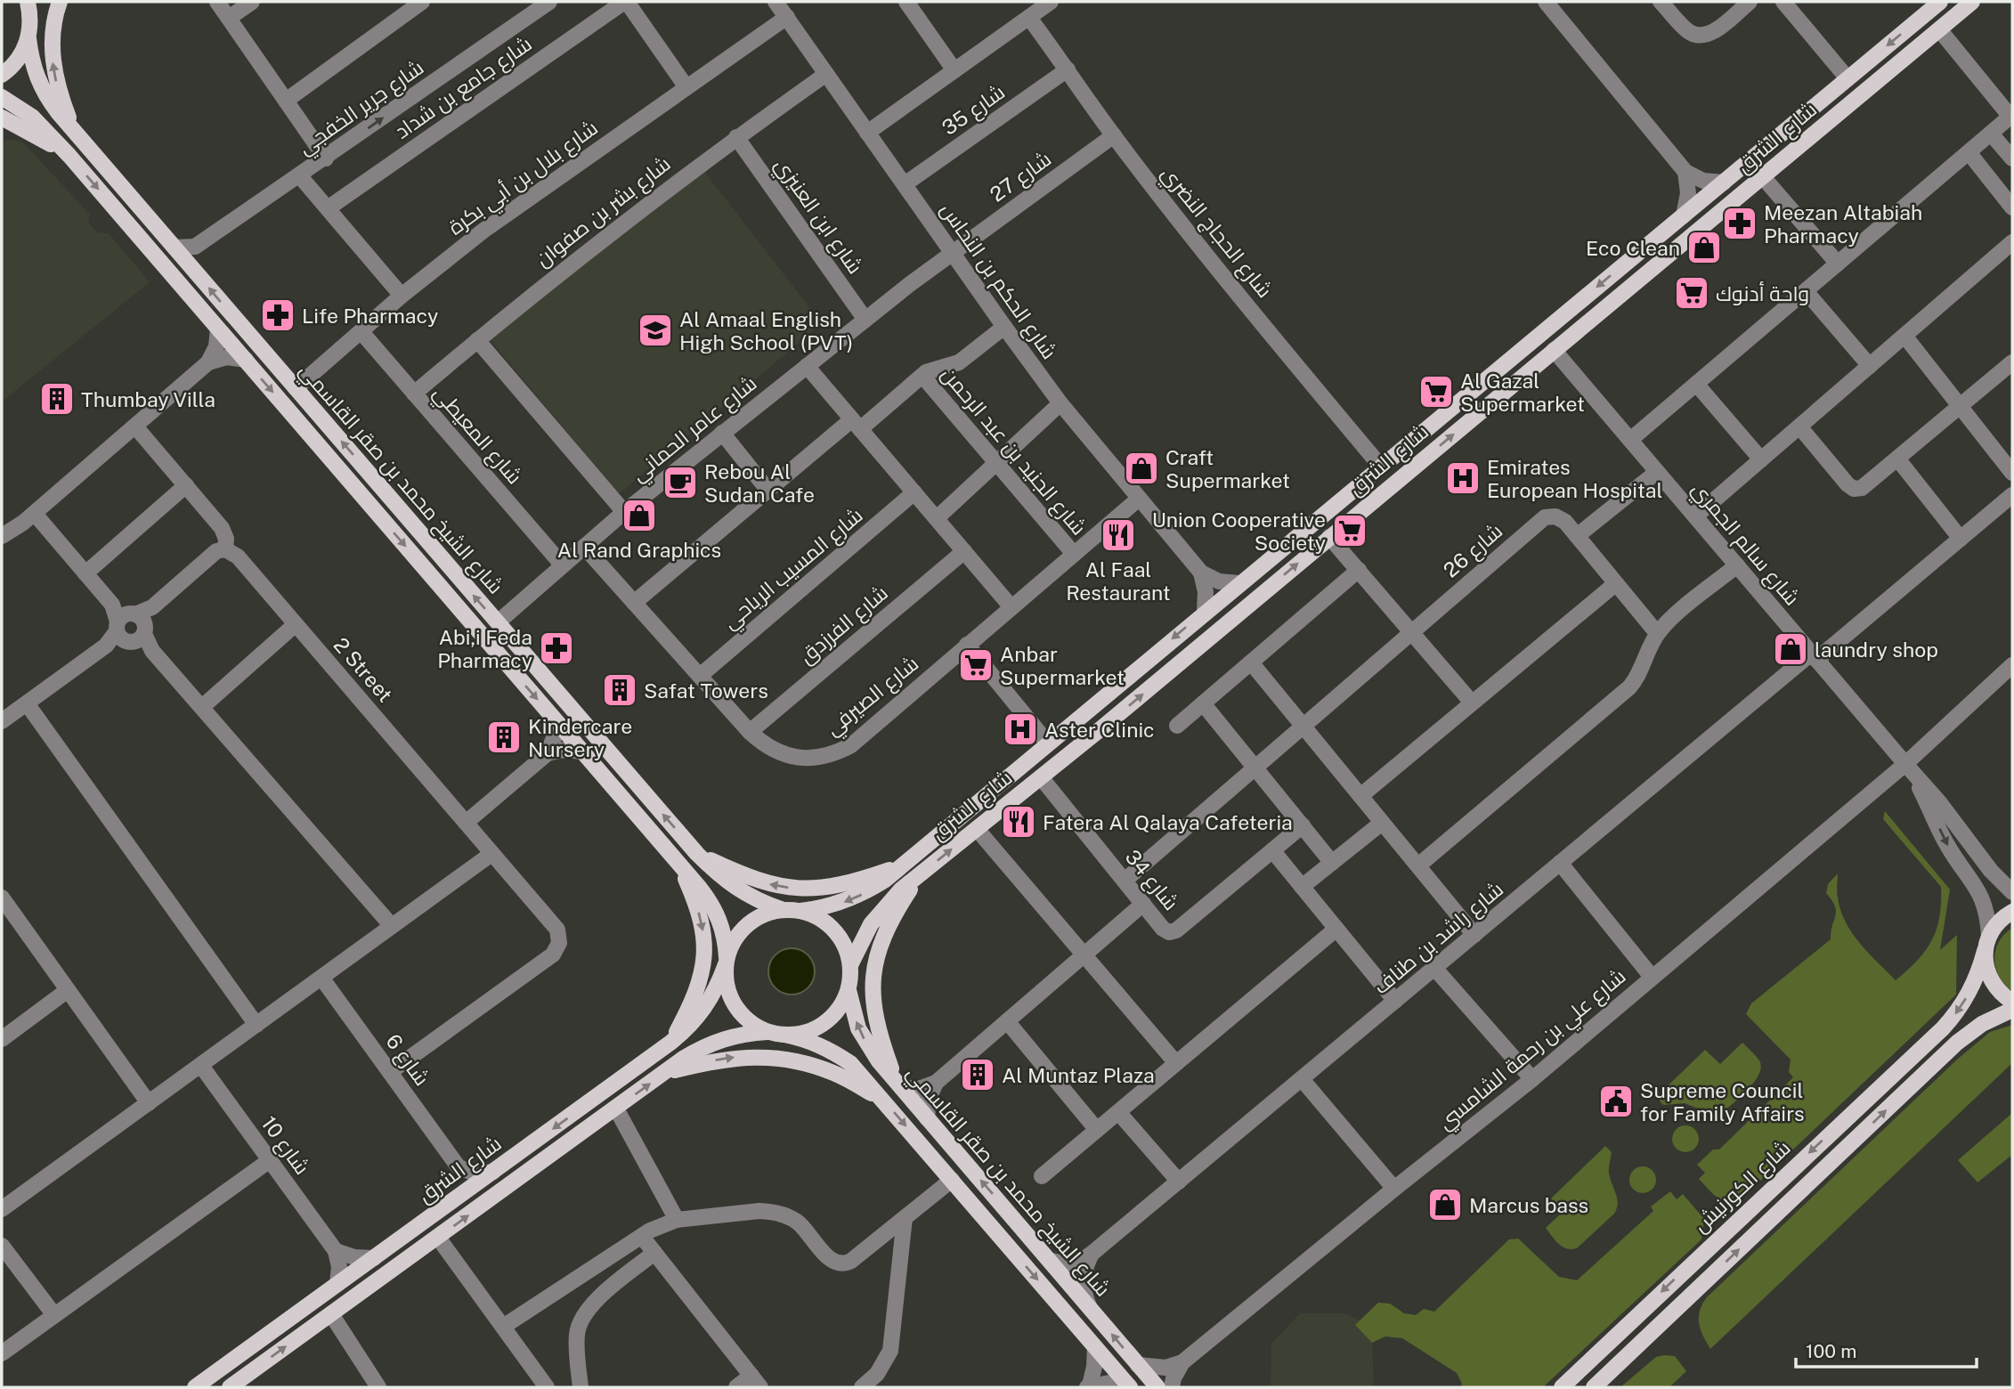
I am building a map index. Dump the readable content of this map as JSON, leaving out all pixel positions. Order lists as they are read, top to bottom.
{
  "streets": {
    "main road": ["شارع الشرق", "شارع الشيخ محمد بن صقر القاسمي", "شارع الكورنيش"],
    "street": [
      "شارع جامع بن شداد",
      "شارع جرير الخفجي",
      "شارع 35",
      "شارع 27",
      "شارع بلال بن أبي بكرة",
      "شارع بشر بن صفوان",
      "شارع ابن العنيزي",
      "شارع الحجاج النضري",
      "شارع الحكم بن النحاس",
      "شارع عامر الحماني",
      "شارع المعيطي",
      "شارع الجنيد بن عبد الرحمن",
      "شارع سالم الجمري",
      "شارع 26",
      "شارع المسيب الرياحي",
      "شارع الفرزدق",
      "2 Street",
      "شارع الصيرفي",
      "شارع 34",
      "شارع راشد بن طناف",
      "شارع علي بن رحمة الشامسي",
      "شارع 6",
      "شارع 10"
    ]
  },
  "crossings": [
    ["شارع 35", "شارع الحجاج النضري"],
    ["شارع 35", "شارع الحكم بن النحاس"],
    ["شارع الشرق", "شارع الحجاج النضري"],
    ["شارع الشرق", "شارع الشيخ محمد بن صقر القاسمي"],
    ["شارع الشرق", "شارع سالم الجمري"],
    ["شارع الشرق", "شارع 34"],
    ["شارع 27", "شارع الحجاج النضري"],
    ["شارع 27", "شارع الحكم بن النحاس"],
    ["شارع 27", "شارع عامر الحماني"],
    ["شارع بلال بن أبي بكرة", "شارع الحكم بن النحاس"],
    ["شارع بلال بن أبي بكرة", "شارع المعيطي"],
    ["شارع بلال بن أبي بكرة", "شارع الشيخ محمد بن صقر القاسمي"],
    ["شارع بشر بن صفوان", "شارع ابن العنيزي"],
    ["شارع بشر بن صفوان", "شارع الحكم بن النحاس"],
    ["شارع بشر بن صفوان", "شارع المعيطي"],
    ["شارع ابن العنيزي", "شارع عامر الحماني"],
    ["شارع الحكم بن النحاس", "شارع عامر الحماني"],
    ["شارع الحكم بن النحاس", "شارع الصيرفي"],
    ["شارع عامر الحماني", "شارع المعيطي"],
    ["شارع عامر الحماني", "شارع الشيخ محمد بن صقر القاسمي"],
    ["شارع عامر الحماني", "شارع الصيرفي"],
    ["شارع الجنيد بن عبد الرحمن", "شارع الصيرفي"],
    ["شارع الشيخ محمد بن صقر القاسمي", "شارع راشد بن طناف"],
    ["شارع سالم الجمري", "شارع راشد بن طناف"],
    ["شارع سالم الجمري", "شارع علي بن رحمة الشامسي"],
    ["شارع سالم الجمري", "شارع الكورنيش"],
    ["شارع 26", "شارع 34"],
    ["شارع المسيب الرياحي", "شارع الصيرفي"],
    ["شارع الفرزدق", "شارع الصيرفي"],
    ["2 Street", "شارع 6"]
  ],
  "places": {
    "pharmacy": ["Meezan Altabiah Pharmacy", "Life Pharmacy", "Abi,i Feda Pharmacy"],
    "shop": [
      "Eco Clean",
      "Craft Supermarket",
      "Al Rand Graphics",
      "laundry shop",
      "Marcus bass"
    ],
    "supermarket": [
      "واحة أدنوك",
      "Al Gazal Supermarket",
      "Union Cooperative Society",
      "Anbar Supermarket"
    ],
    "school or university": ["Al Amaal English High School (PVT)"],
    "building": [
      "Thumbay Villa",
      "Safat Towers",
      "Kindercare Nursery",
      "Al Muntaz Plaza"
    ],
    "hospital": ["Emirates European Hospital", "Aster Clinic"],
    "cafe": ["Rebou Al Sudan Cafe"],
    "restaurant": ["Al Faal Restaurant", "Fatera Al Qalaya Cafeteria"],
    "public building": ["Supreme Council for Family Affairs"]
  },
  "scale_bar": "100 m"
}
